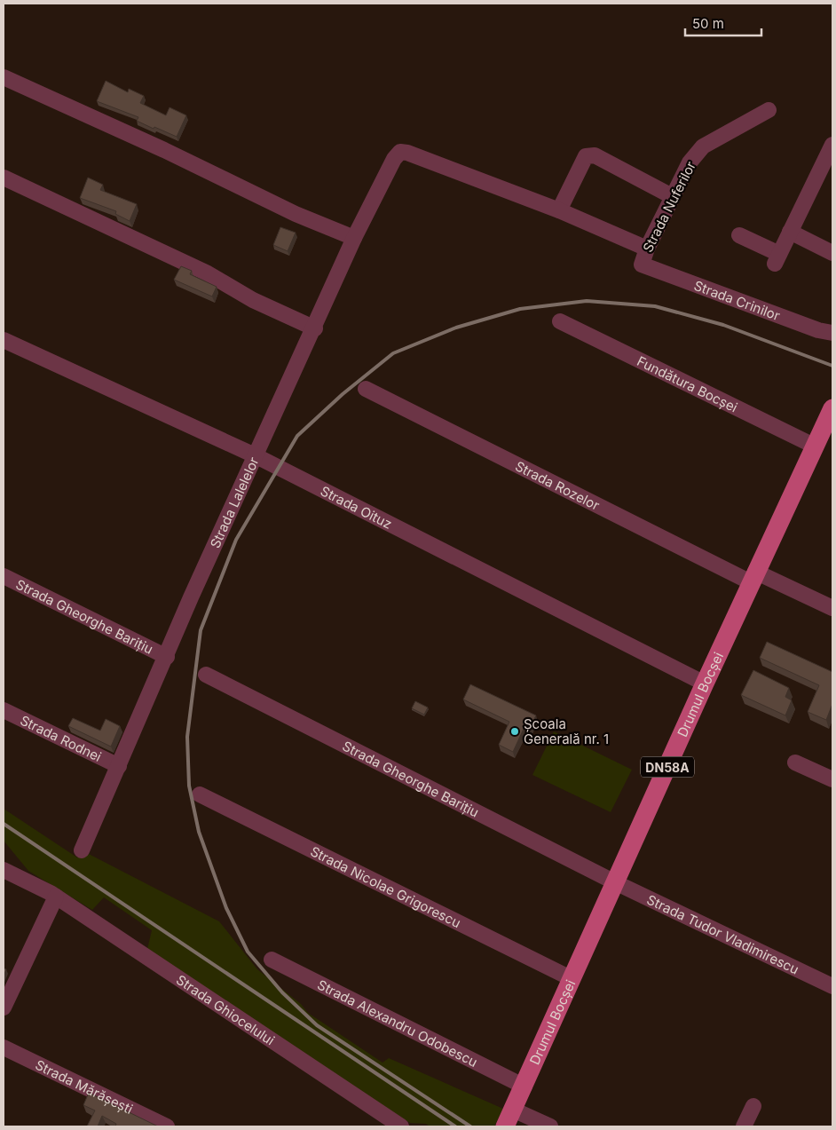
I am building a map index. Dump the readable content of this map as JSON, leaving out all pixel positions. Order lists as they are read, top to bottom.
{
  "streets": {
    "main road": ["Drumul Bocșei", "DN58A"],
    "street": [
      "Strada Nuferilor",
      "Strada Crinilor",
      "Fundătura Bocșei",
      "Strada Rozelor",
      "Strada Lalelelor",
      "Strada Oituz",
      "Strada Gheorghe Barițiu",
      "Strada Rodnei",
      "Strada Nicolae Grigorescu",
      "Strada Tudor Vladimirescu",
      "Strada Ghiocelului",
      "Strada Alexandru Odobescu",
      "Strada Mărășești"
    ]
  },
  "crossings": [
    ["Strada Nuferilor", "Strada Crinilor"],
    ["Fundătura Bocșei", "Drumul Bocșei"],
    ["Strada Rozelor", "Drumul Bocșei"],
    ["Strada Lalelelor", "Strada Oituz"],
    ["Strada Lalelelor", "Strada Gheorghe Barițiu"],
    ["Strada Lalelelor", "Strada Rodnei"],
    ["Strada Oituz", "Drumul Bocșei"],
    ["Strada Gheorghe Barițiu", "Drumul Bocșei"],
    ["Strada Gheorghe Barițiu", "Strada Tudor Vladimirescu"],
    ["Drumul Bocșei", "Strada Nicolae Grigorescu"],
    ["Drumul Bocșei", "Strada Tudor Vladimirescu"],
    ["Drumul Bocșei", "Strada Alexandru Odobescu"]
  ],
  "places": ["Școala Generală nr. 1"],
  "scale_bar": "50 m"
}
